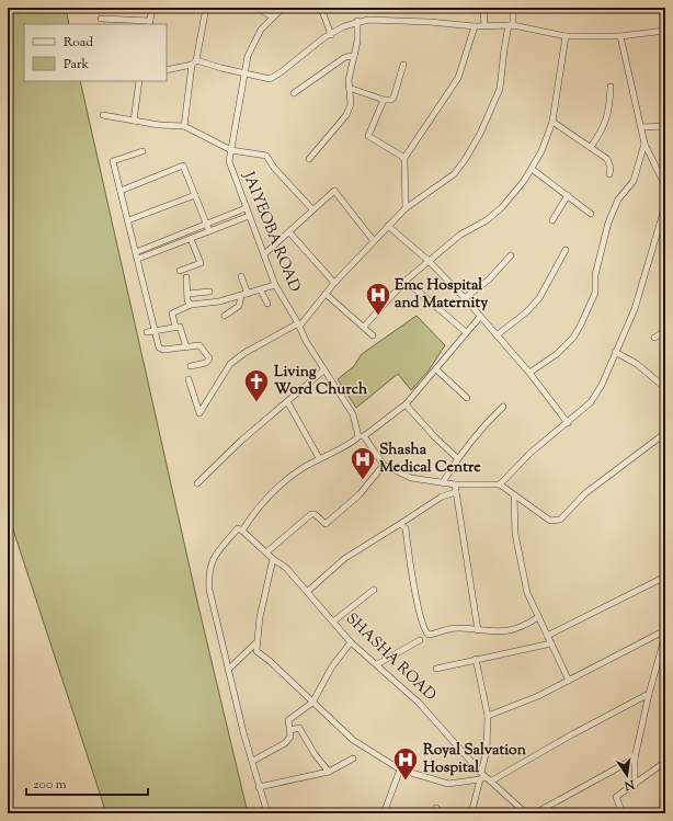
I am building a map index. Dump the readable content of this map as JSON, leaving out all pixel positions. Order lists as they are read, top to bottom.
{
  "streets": {
    "street": ["JAIYEOBA ROAD", "SHASHA ROAD"]
  },
  "places": {
    "hospital": ["Emc Hospital and Maternity", "Shasha Medical Centre", "Royal Salvation Hospital"],
    "church": ["Living Word Church"]
  },
  "legend": ["Road", "Park"],
  "scale_bar": "200 m",
  "north": "bottom"
}
